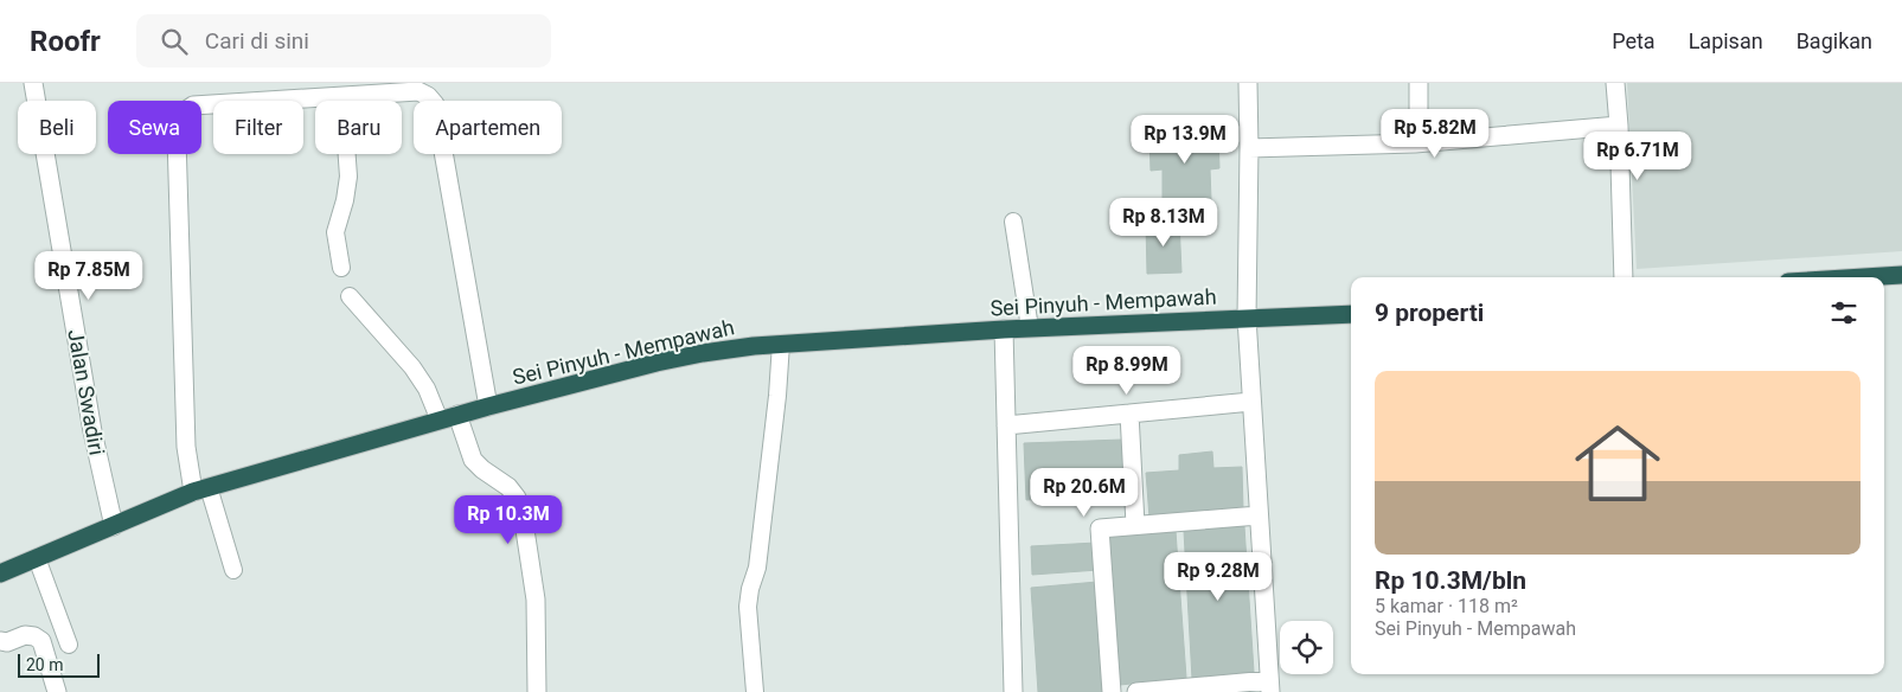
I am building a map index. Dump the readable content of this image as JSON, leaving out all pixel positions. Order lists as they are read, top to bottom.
{
  "streets": {
    "highway": ["Sei Pinyuh - Mempawah"],
    "street": ["Jalan Swadiri"]
  },
  "crossings": [
    ["Sei Pinyuh - Mempawah", "Jalan Swadiri"]
  ],
  "scale_bar": "20 m",
  "page": {
    "header": "Roofr",
    "search": "Cari di sini",
    "nav": ["Peta", "Lapisan", "Bagikan"],
    "chip": [
      "Beli",
      "Sewa",
      "Filter",
      "Baru",
      "Apartemen"
    ],
    "price": [
      "Rp 5.82M",
      "Rp 13.9M",
      "Rp 6.71M",
      "Rp 8.13M",
      "Rp 7.85M",
      "Rp 8.99M",
      "Rp 20.6M",
      "Rp 10.3M",
      "Rp 9.28M"
    ],
    "heading": "9 properti",
    "list": [
      {
        "name": "Rp 10.3M/bln",
        "note": "5 kamar · 118 m² · Sei Pinyuh - Mempawah"
      }
    ],
    "scale": "20 m"
  }
}
